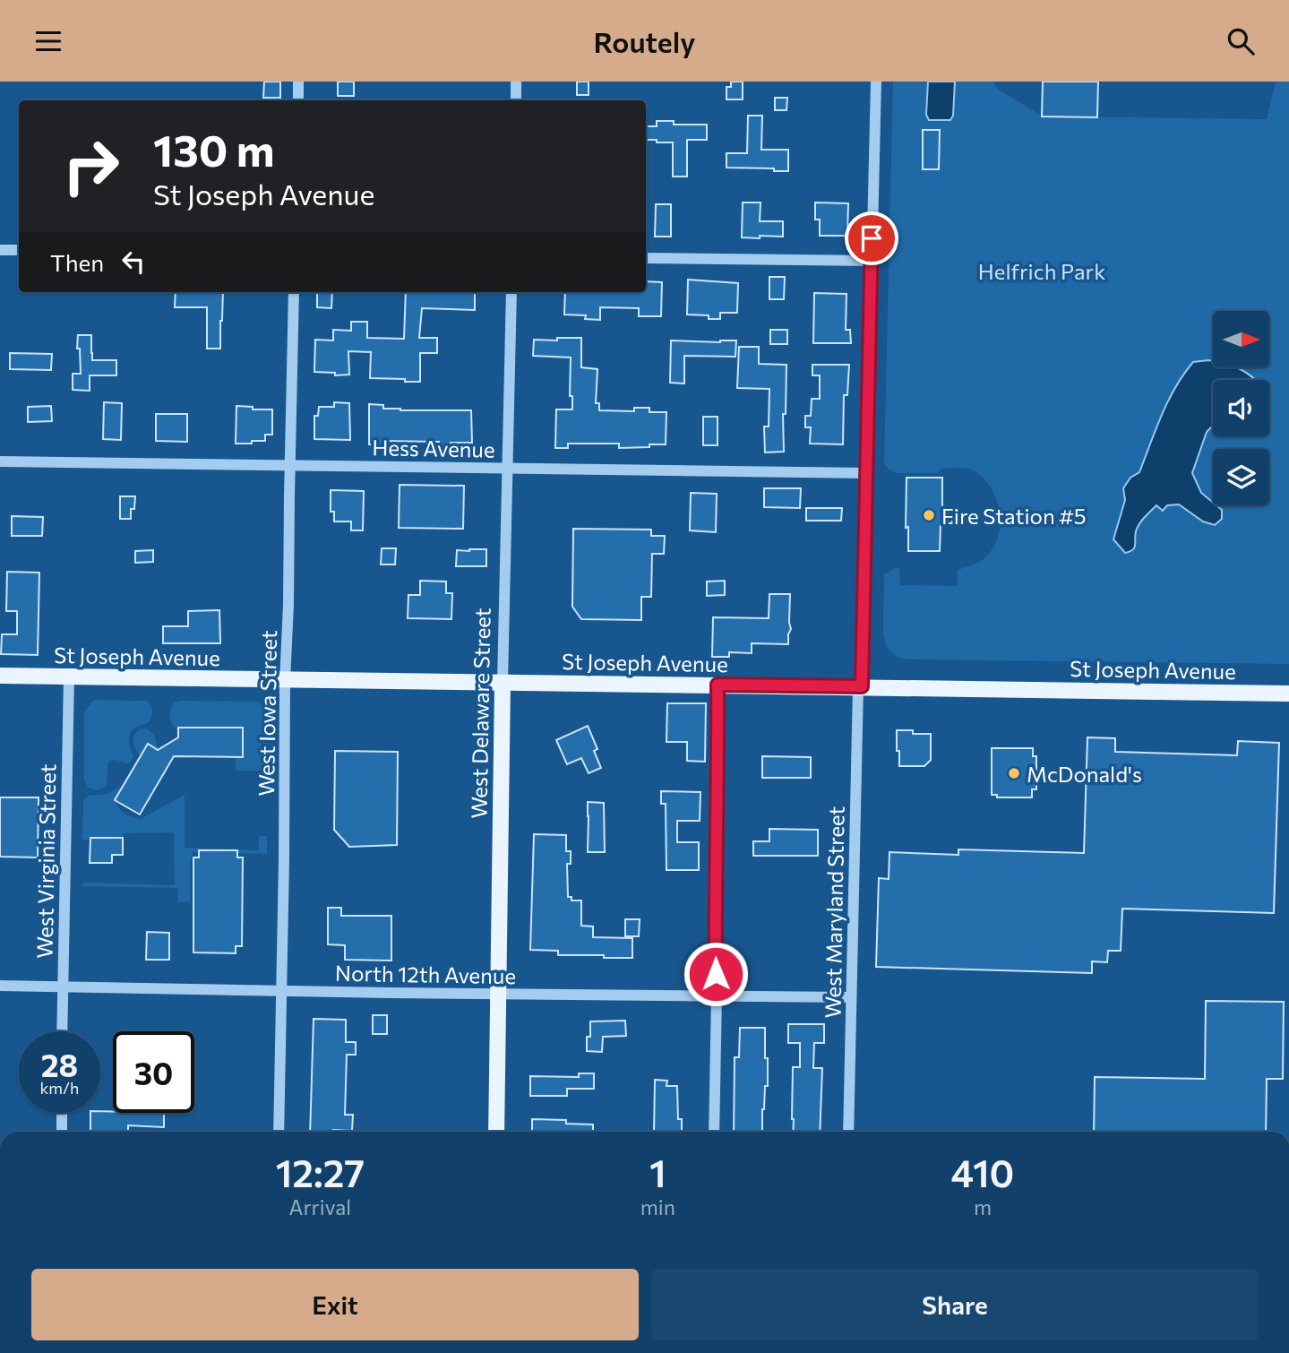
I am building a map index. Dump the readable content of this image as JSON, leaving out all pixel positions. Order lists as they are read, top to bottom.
{
  "streets": {
    "main road": ["St Joseph Avenue", "West Delaware Street"],
    "street": [
      "Hess Avenue",
      "West Iowa Street",
      "West Virginia Street",
      "West Maryland Street",
      "North 12th Avenue"
    ]
  },
  "crossings": [
    ["Hess Avenue", "West Iowa Street"],
    ["Hess Avenue", "West Delaware Street"],
    ["Hess Avenue", "West Maryland Street"],
    ["St Joseph Avenue", "West Iowa Street"],
    ["St Joseph Avenue", "West Delaware Street"],
    ["St Joseph Avenue", "West Virginia Street"],
    ["St Joseph Avenue", "West Maryland Street"],
    ["West Iowa Street", "North 12th Avenue"],
    ["West Delaware Street", "North 12th Avenue"],
    ["West Virginia Street", "North 12th Avenue"],
    ["West Maryland Street", "North 12th Avenue"]
  ],
  "parks": ["Helfrich Park"],
  "places": ["Fire Station #5", "McDonald's"],
  "north": "right",
  "page": {
    "header": "Routely",
    "turn": ["130 m", "St Joseph Avenue"],
    "then": "Then",
    "speed": "28 km/h",
    "limit": "30",
    "eta": [
      "12:27",
      "Arrival",
      "1",
      "min",
      "410",
      "m"
    ],
    "buttons": ["Exit", "Share"]
  }
}
